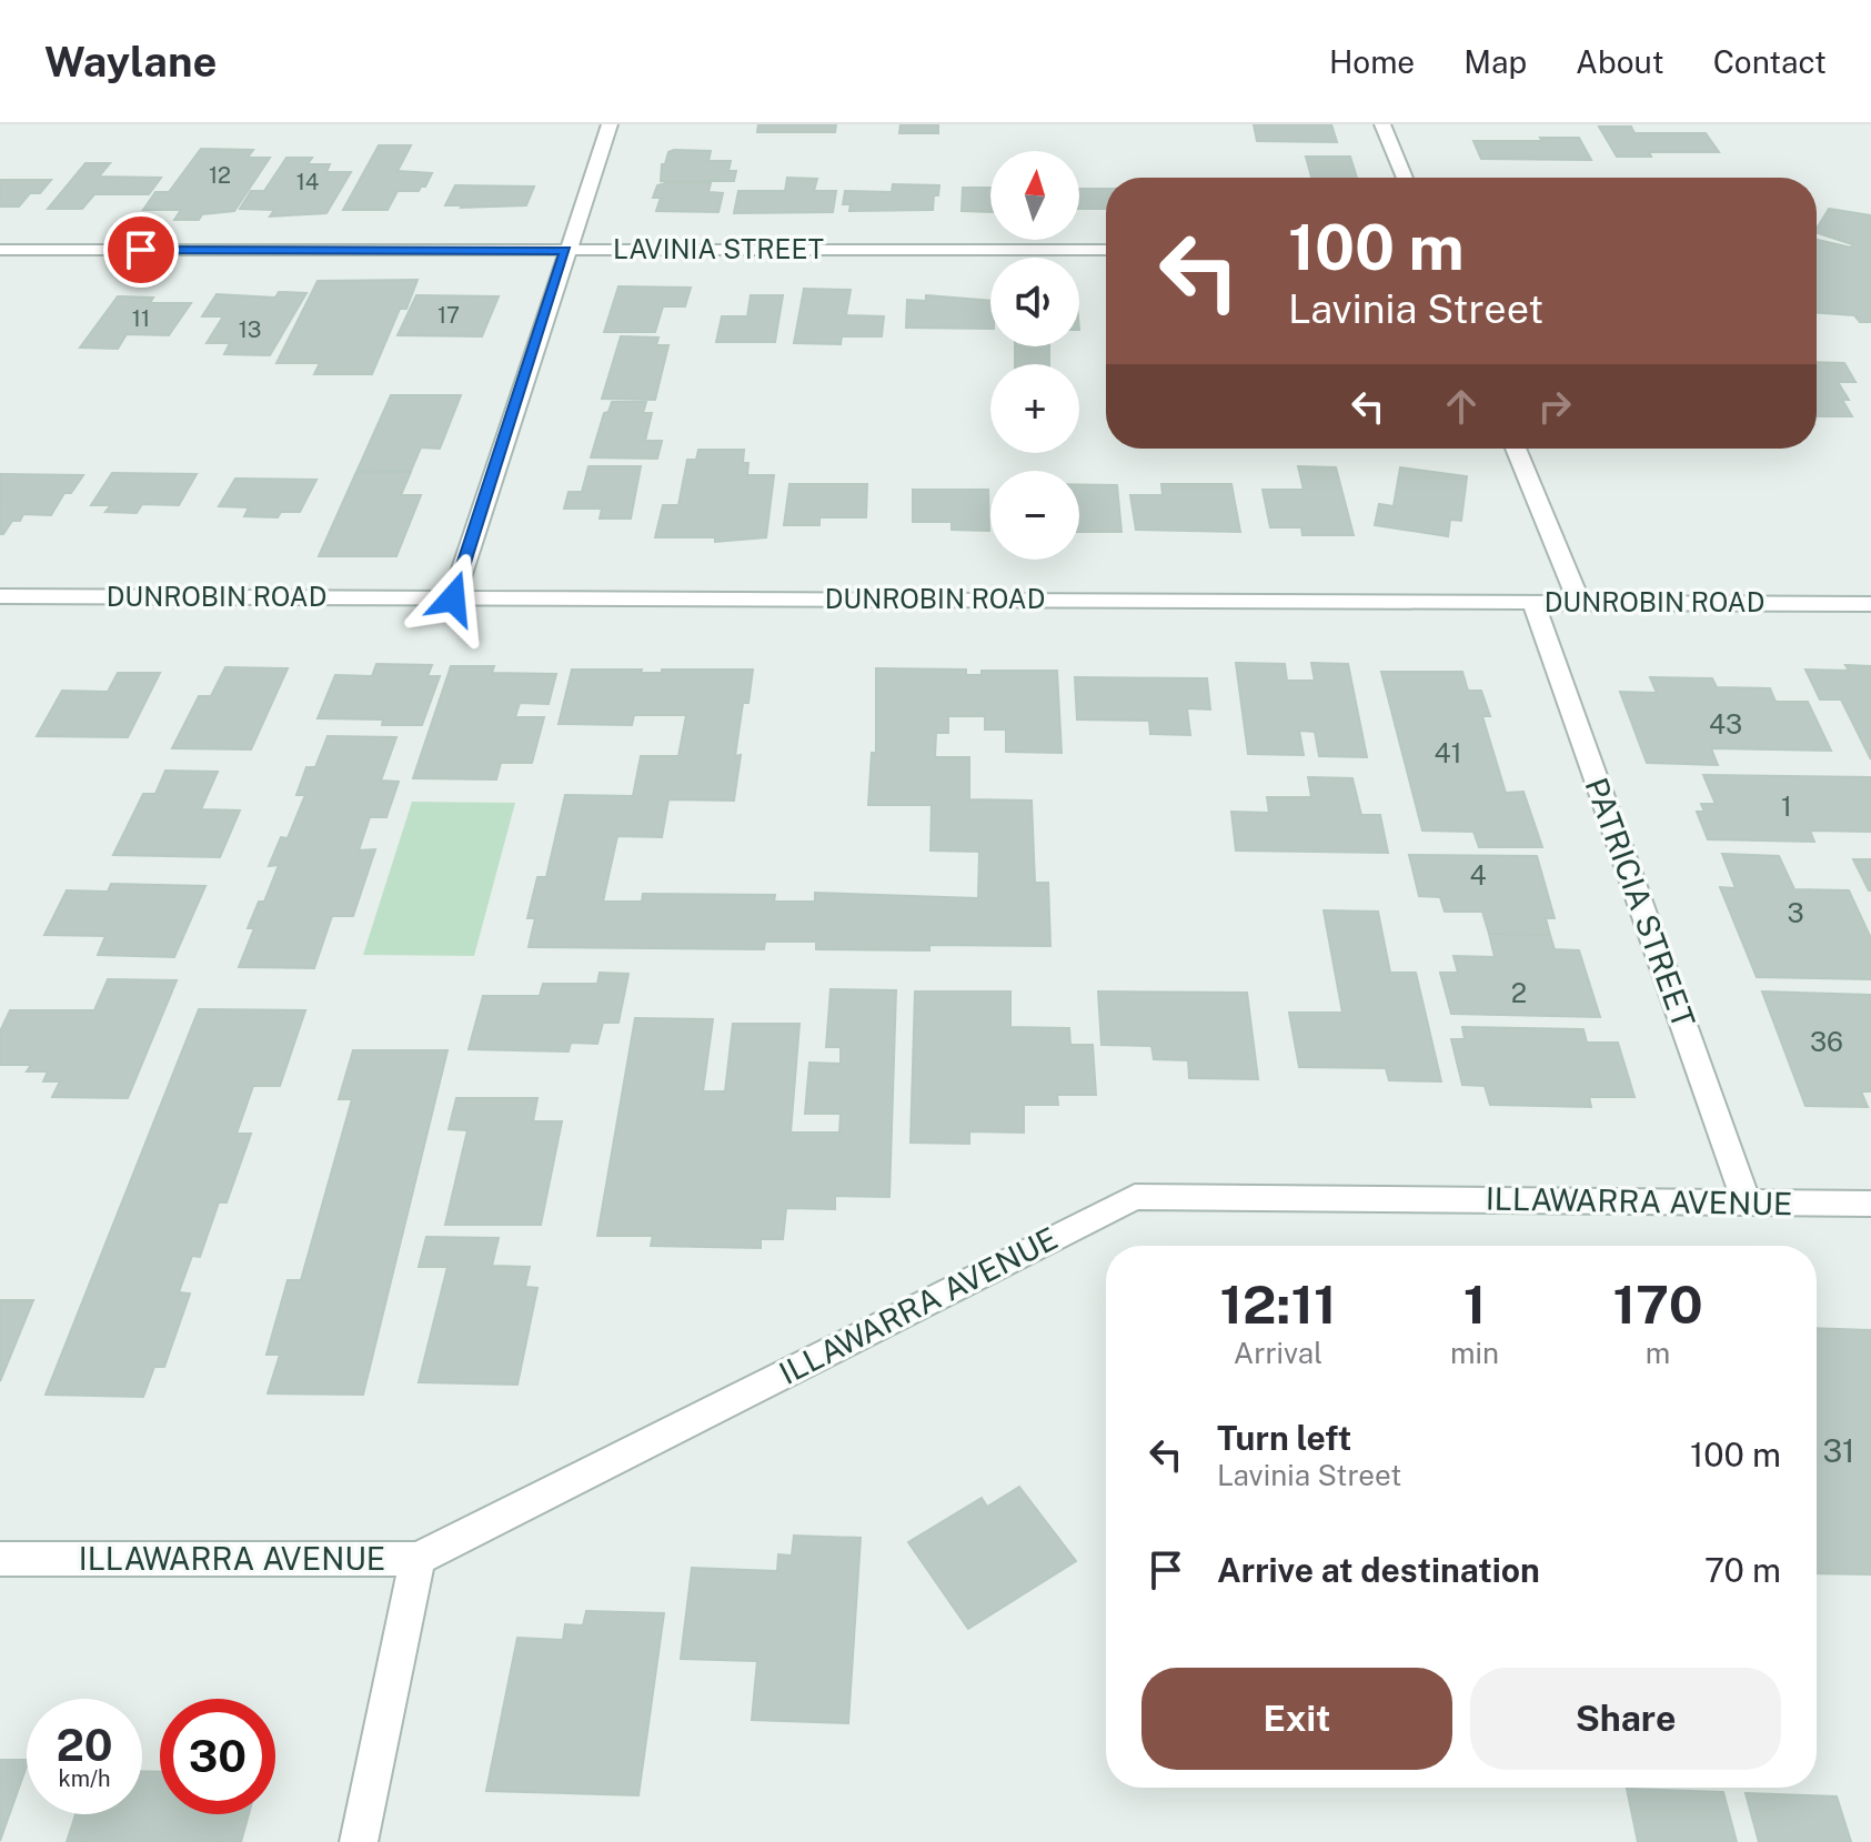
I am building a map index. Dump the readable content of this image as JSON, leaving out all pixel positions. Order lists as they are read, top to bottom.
{
  "streets": {
    "street": [
      "LAVINIA STREET",
      "DUNROBIN ROAD",
      "PATRICIA STREET",
      "ILLAWARRA AVENUE"
    ]
  },
  "crossings": [
    ["DUNROBIN ROAD", "PATRICIA STREET"],
    ["PATRICIA STREET", "ILLAWARRA AVENUE"]
  ],
  "house_numbers": [
    "12",
    "14",
    "17",
    "11",
    "13",
    "43",
    "41",
    "1",
    "4",
    "3",
    "2",
    "36",
    "31"
  ],
  "north": "top",
  "page": {
    "header": "Waylane",
    "nav": [
      "Home",
      "Map",
      "About",
      "Contact"
    ],
    "map_buttons": ["+", "−"],
    "turn": ["100 m", "Lavinia Street"],
    "eta": [
      "12:11",
      "Arrival",
      "1",
      "min",
      "170",
      "m"
    ],
    "list": [
      {
        "name": "Turn left",
        "note": "Lavinia Street",
        "value": "100 m"
      },
      {
        "name": "Arrive at destination",
        "value": "70 m"
      }
    ],
    "buttons": ["Exit", "Share"],
    "speed": "20 km/h",
    "limit": "30"
  }
}
